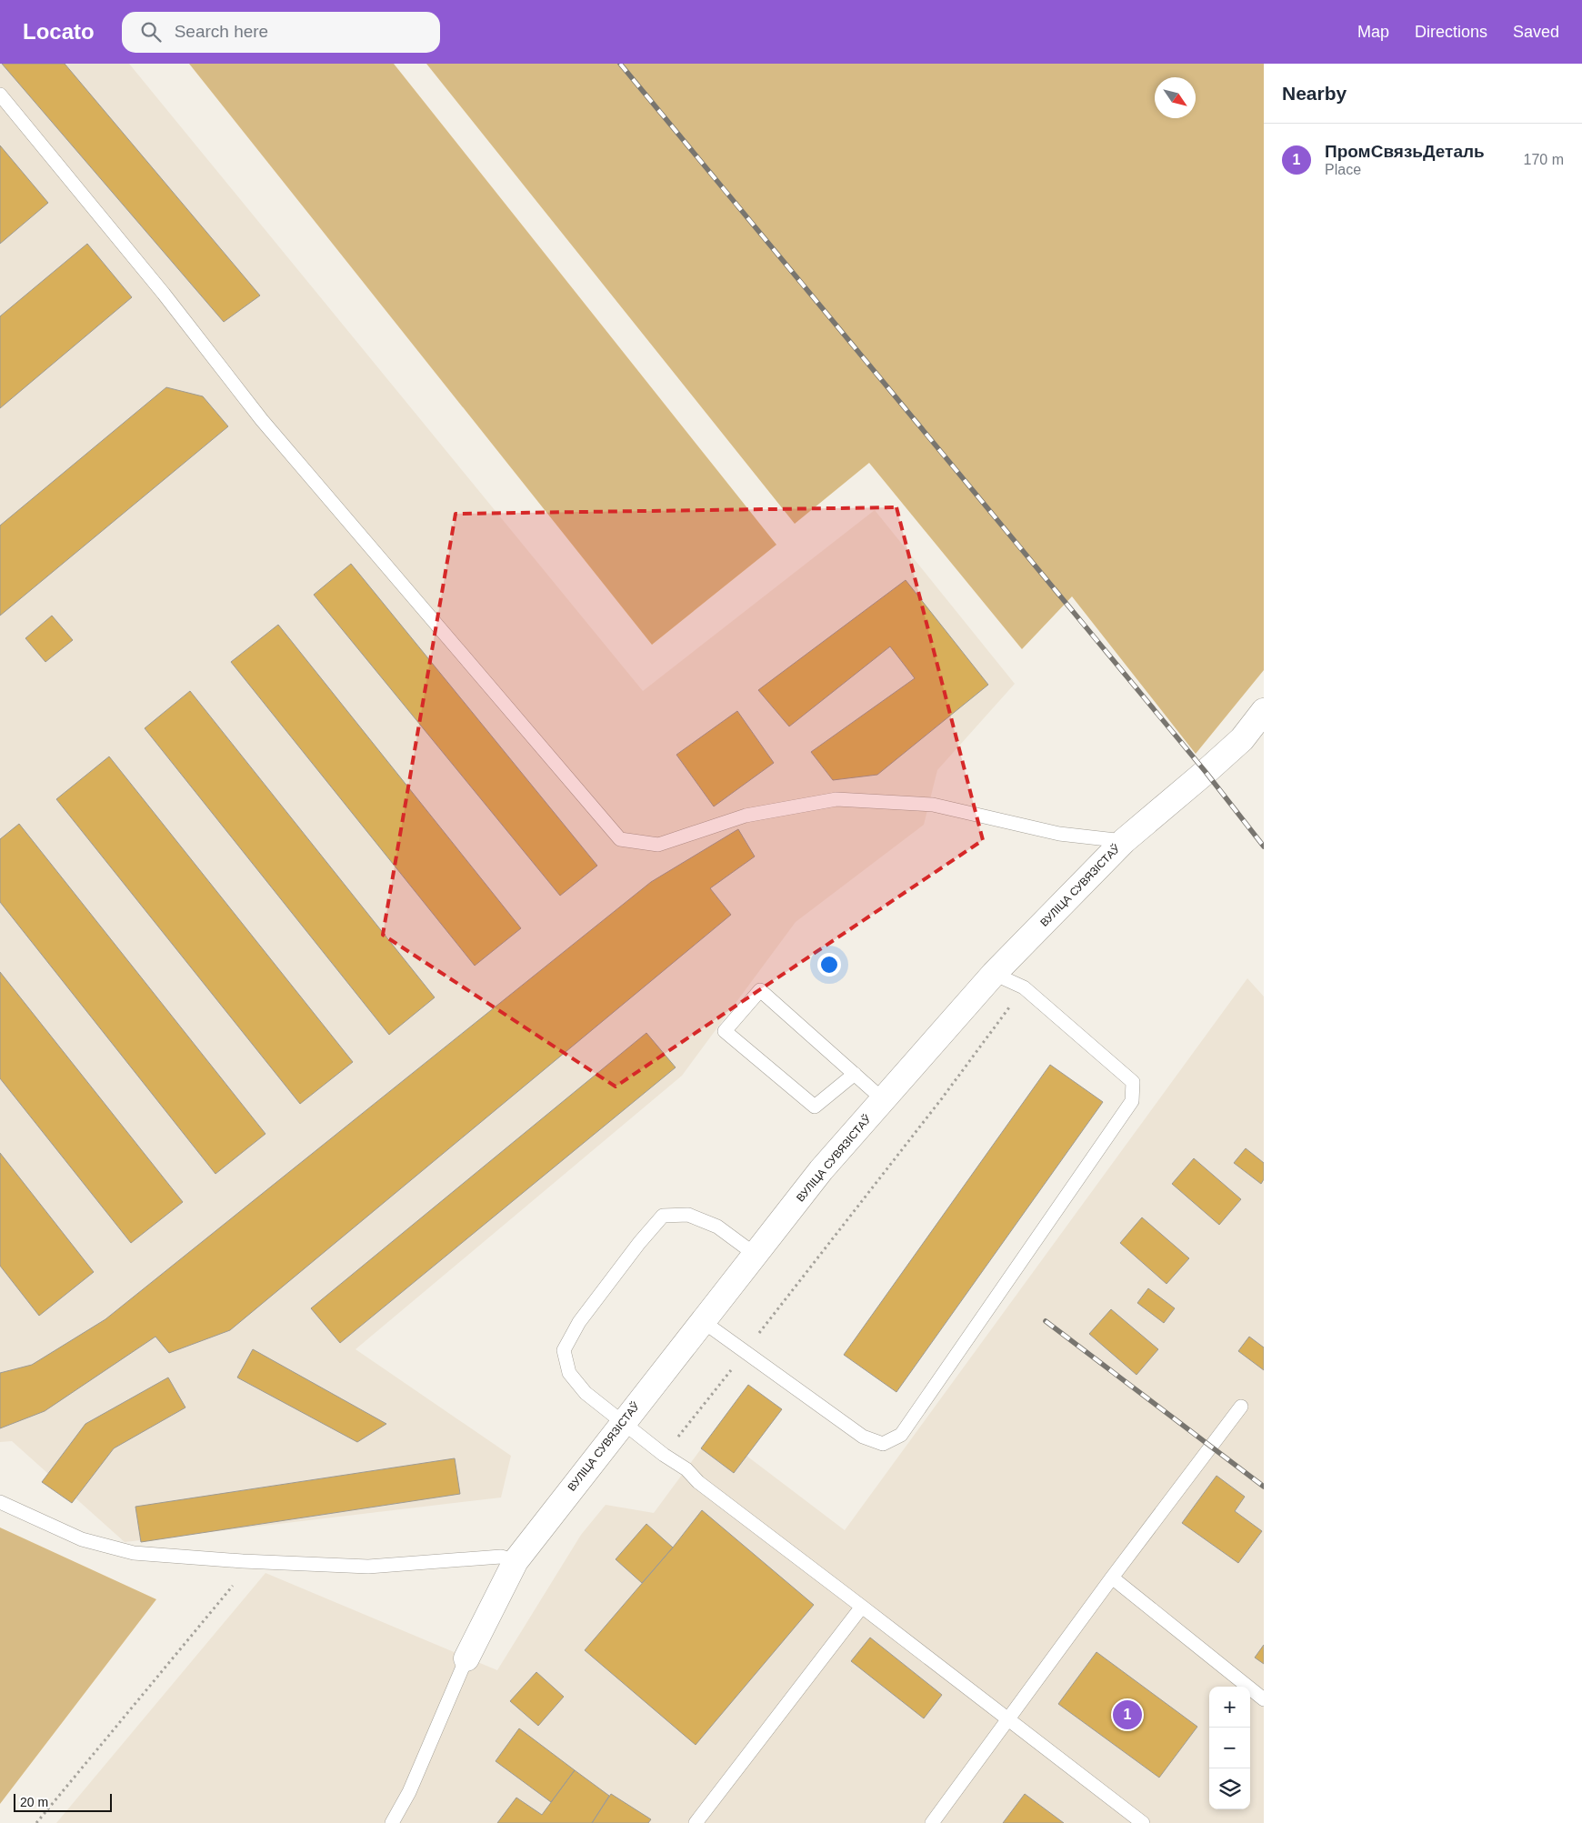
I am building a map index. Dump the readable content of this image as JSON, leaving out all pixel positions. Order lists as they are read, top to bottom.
{
  "streets": {
    "street": ["ВУЛІЦА СУВЯЗІСТАЎ"]
  },
  "scale_bar": "20 m",
  "north": "bottom right",
  "page": {
    "header": "Locato",
    "search": "Search here",
    "nav": ["Map", "Directions", "Saved"],
    "heading": "Nearby",
    "list": [
      {
        "mark": "1",
        "name": "ПромСвязьДеталь",
        "note": "Place",
        "value": "170 m"
      }
    ],
    "map_buttons": ["+", "−"],
    "pins": "1",
    "scale": "20 m"
  }
}
